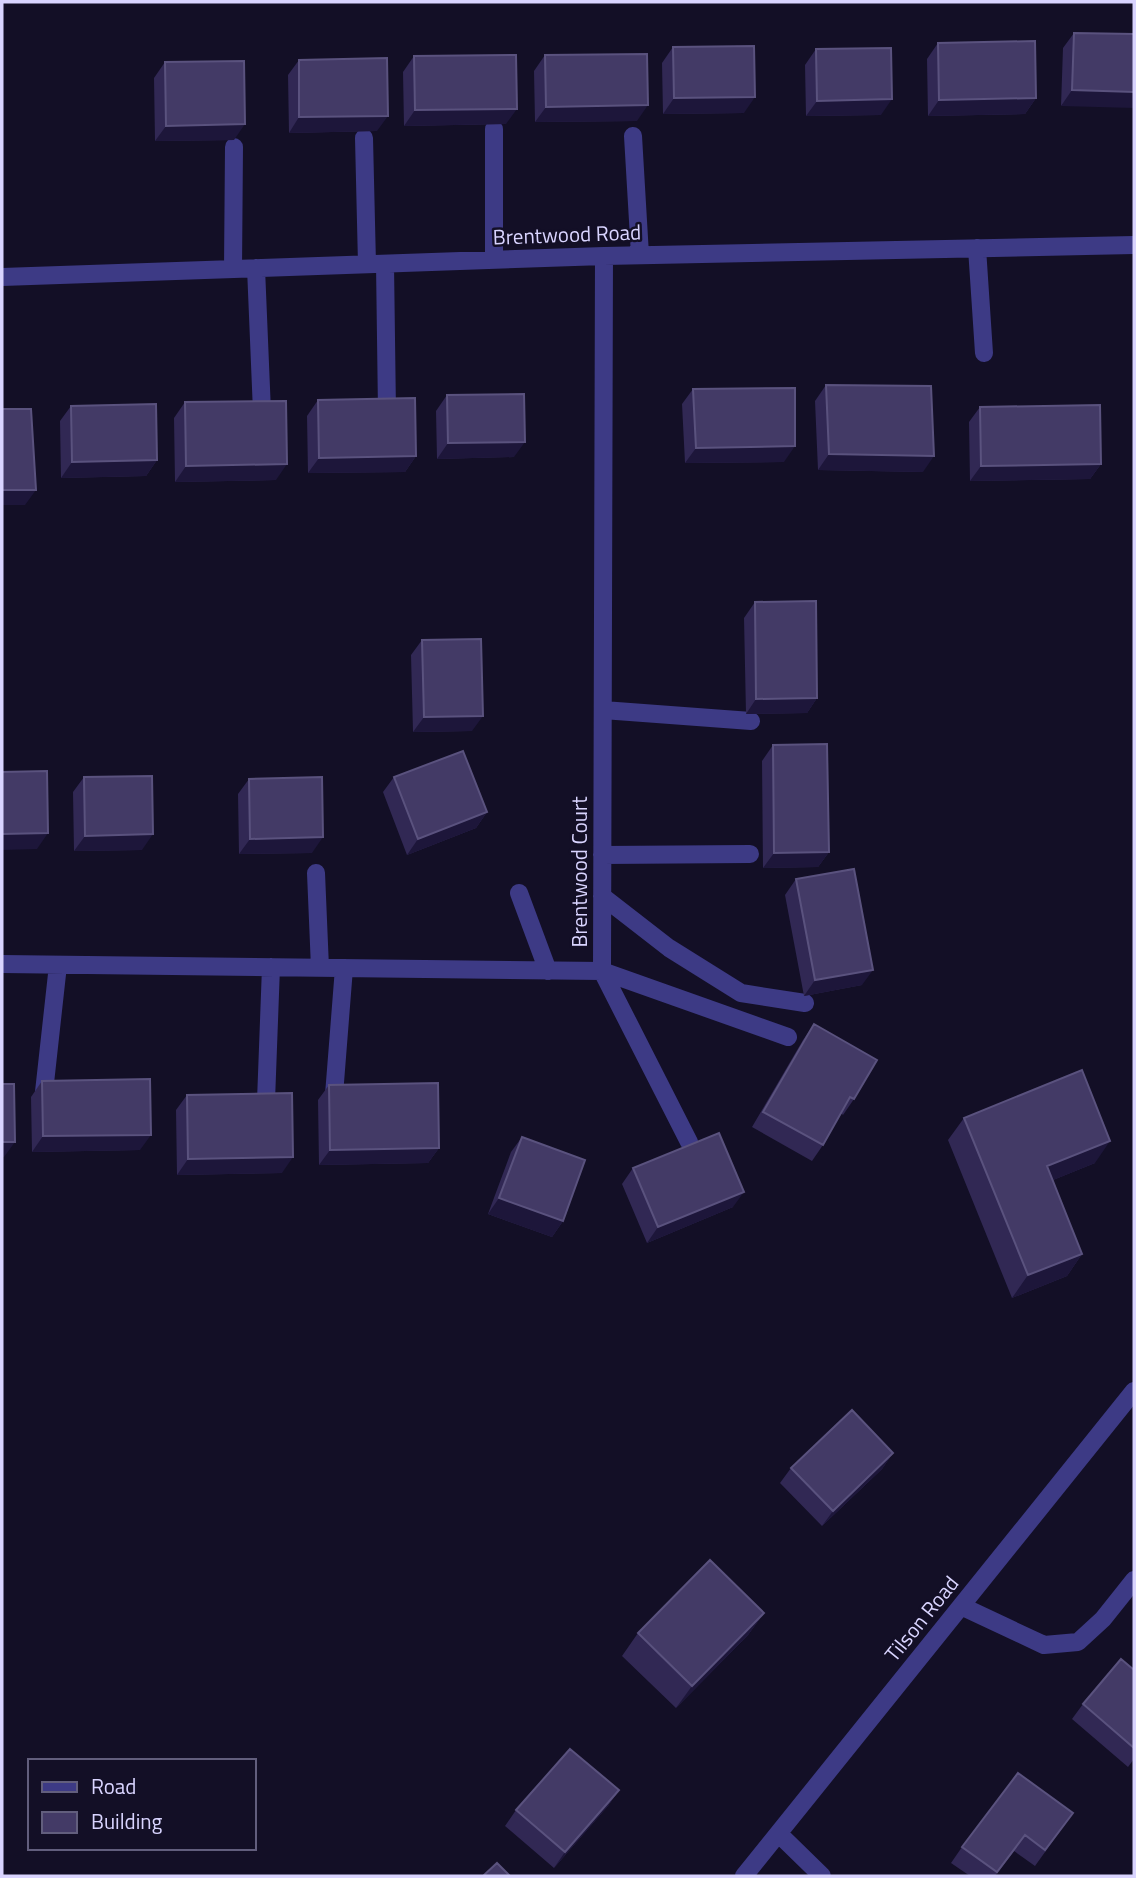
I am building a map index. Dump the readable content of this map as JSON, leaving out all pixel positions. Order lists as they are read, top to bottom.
{
  "streets": {
    "street": ["Brentwood Road", "Brentwood Court", "Tilson Road"]
  },
  "crossings": [
    ["Brentwood Road", "Brentwood Court"]
  ],
  "legend": ["Road", "Building"]
}
